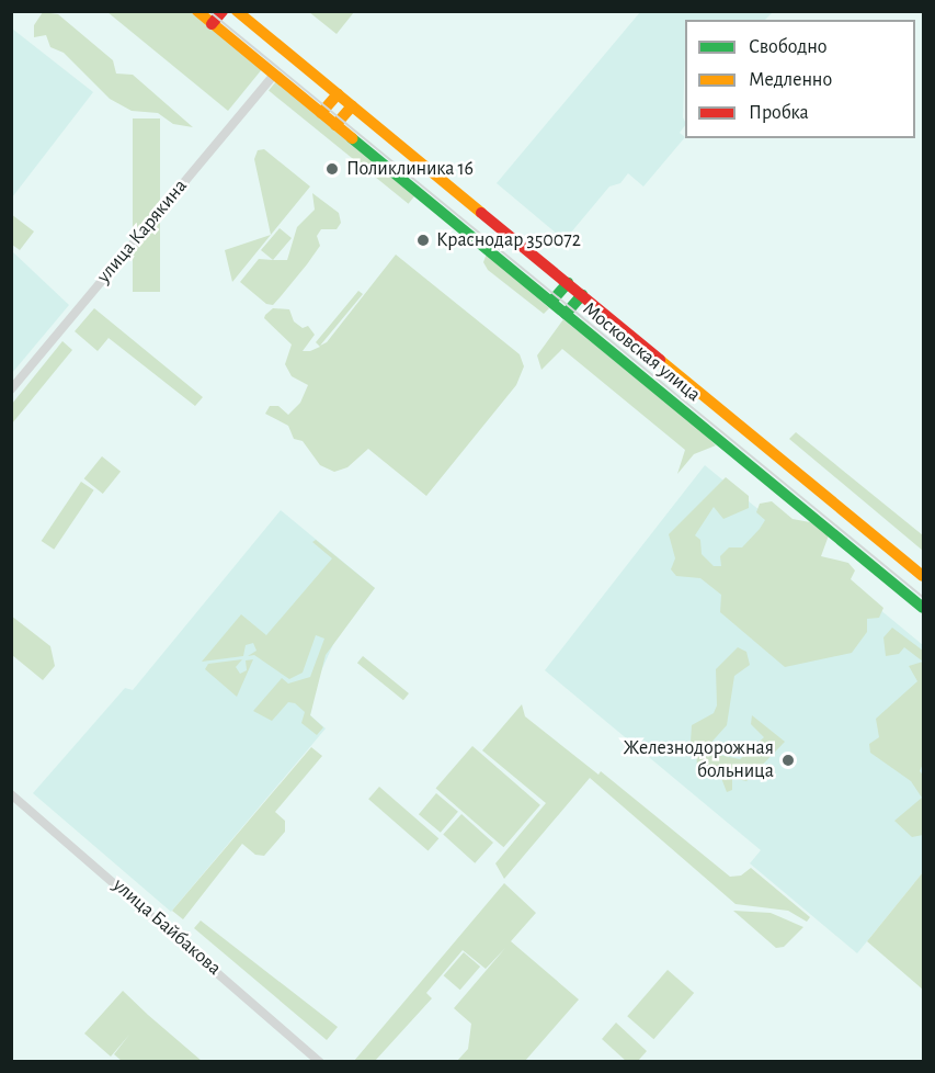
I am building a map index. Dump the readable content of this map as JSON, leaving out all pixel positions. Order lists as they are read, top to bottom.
{
  "streets": {
    "street": ["улица Карякина", "Московская улица", "улица Байбакова"]
  },
  "crossings": [
    ["улица Карякина", "Московская улица"]
  ],
  "places": ["Поликлиника 16", "Краснодар 350072", "Железнодорожная больница"],
  "legend": ["Свободно", "Медленно", "Пробка"]
}
